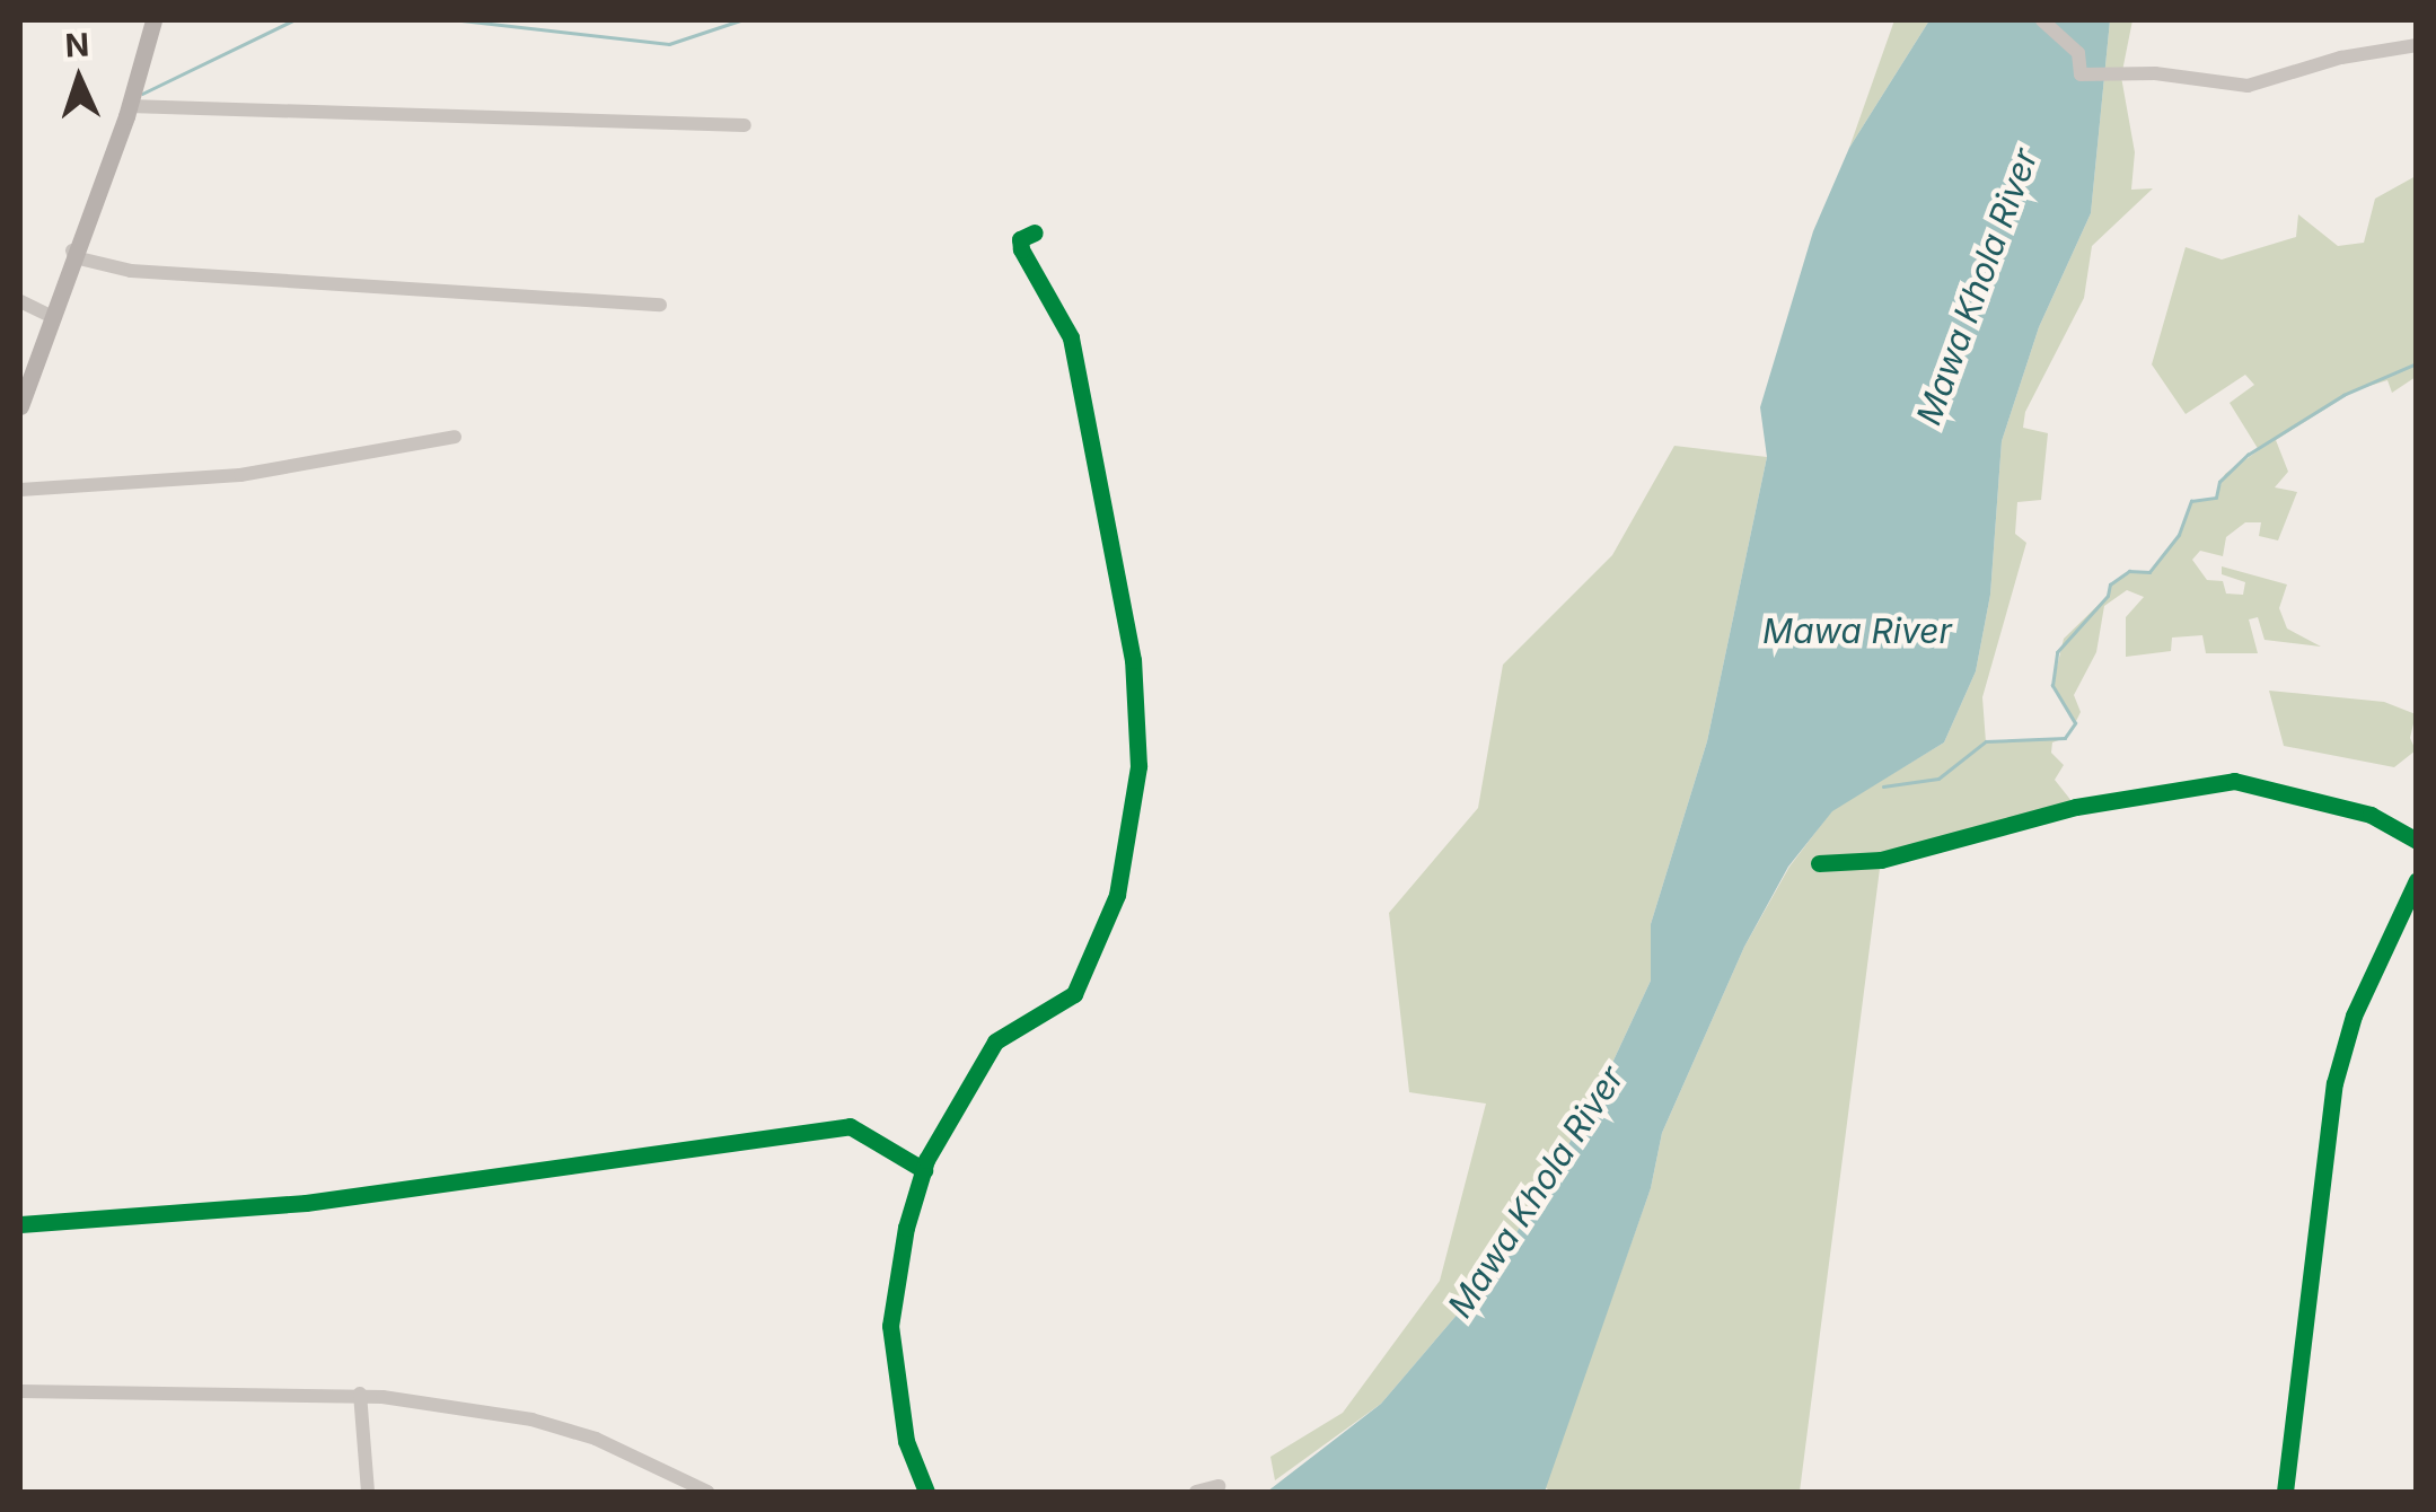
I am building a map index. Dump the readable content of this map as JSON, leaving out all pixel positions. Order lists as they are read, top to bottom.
{
  "water": ["Mawa Khola River", "Mawa River"],
  "north": "top"
}
